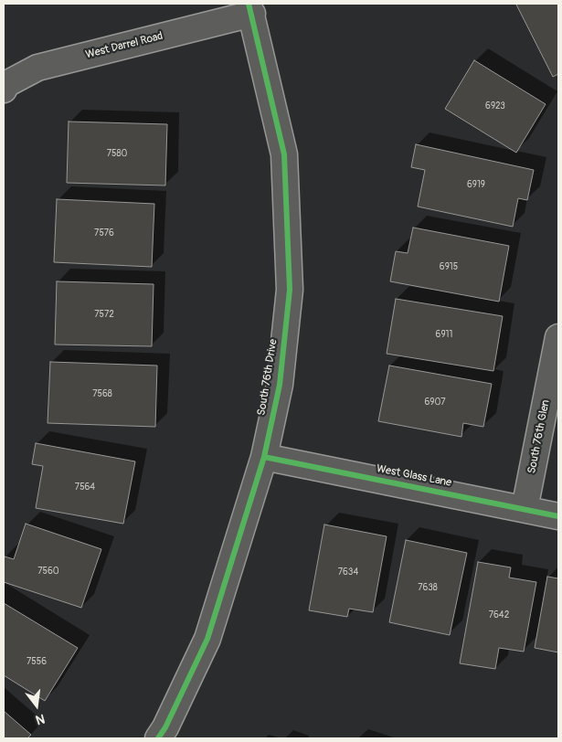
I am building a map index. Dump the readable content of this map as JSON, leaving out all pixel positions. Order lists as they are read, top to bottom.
{
  "streets": {
    "street": [
      "West Darrel Road",
      "South 76th Drive",
      "South 76th Glen",
      "West Glass Lane"
    ]
  },
  "crossings": [
    ["West Darrel Road", "South 76th Drive"],
    ["South 76th Drive", "West Glass Lane"],
    ["South 76th Glen", "West Glass Lane"]
  ],
  "house_numbers": [
    "6923",
    "7580",
    "6919",
    "7576",
    "6915",
    "7572",
    "6911",
    "7568",
    "6907",
    "7564",
    "7560",
    "7634",
    "7638",
    "7642",
    "7556"
  ],
  "north": "bottom"
}
